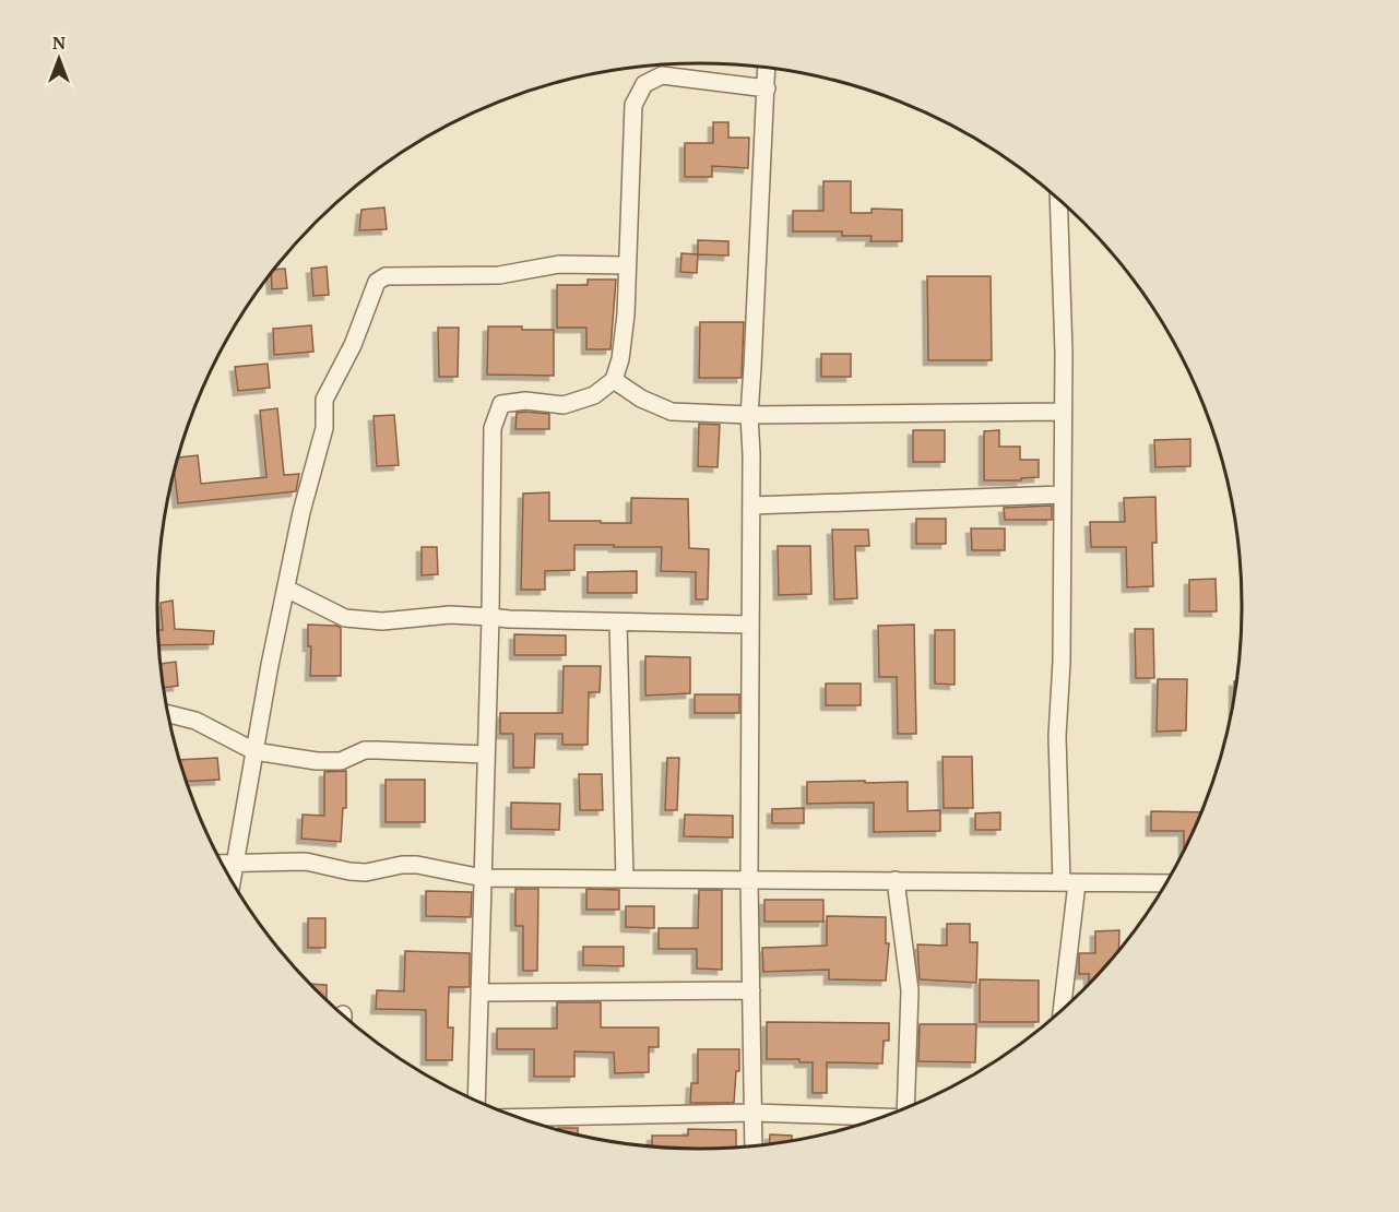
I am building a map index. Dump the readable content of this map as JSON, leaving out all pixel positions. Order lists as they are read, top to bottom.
{
  "north": "top"
}
